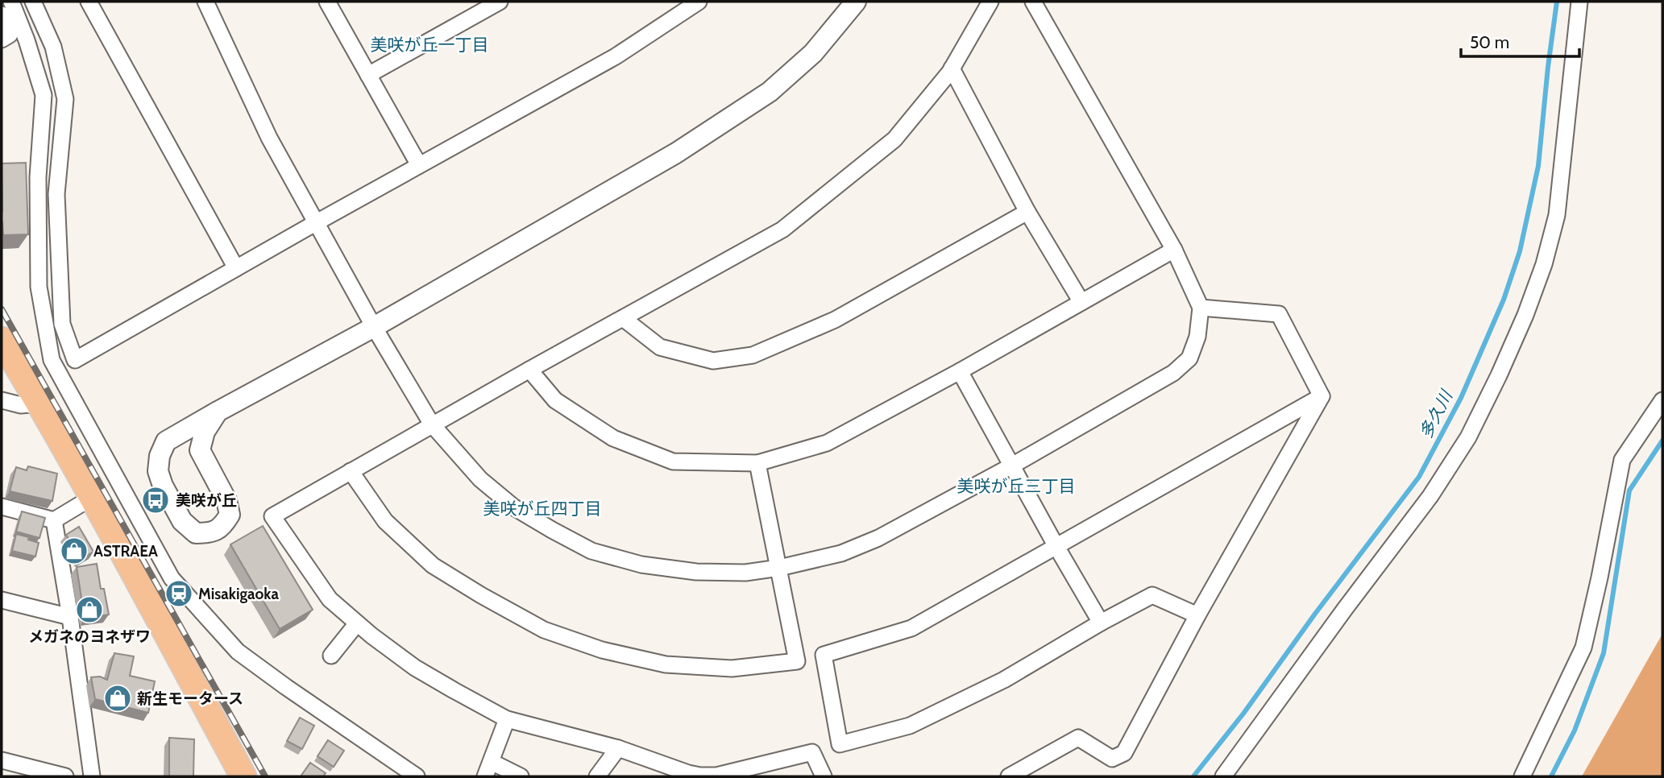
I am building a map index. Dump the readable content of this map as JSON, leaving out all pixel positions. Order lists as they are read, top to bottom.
{
  "districts": ["美咲が丘一丁目", "美咲が丘三丁目", "美咲が丘四丁目"],
  "water": ["多久川"],
  "places": {
    "bus stop": ["美咲が丘"],
    "shop": ["ASTRAEA", "メガネのヨネザワ", "新生モータース"],
    "station": ["Misakigaoka"]
  },
  "scale_bar": "50 m"
}
